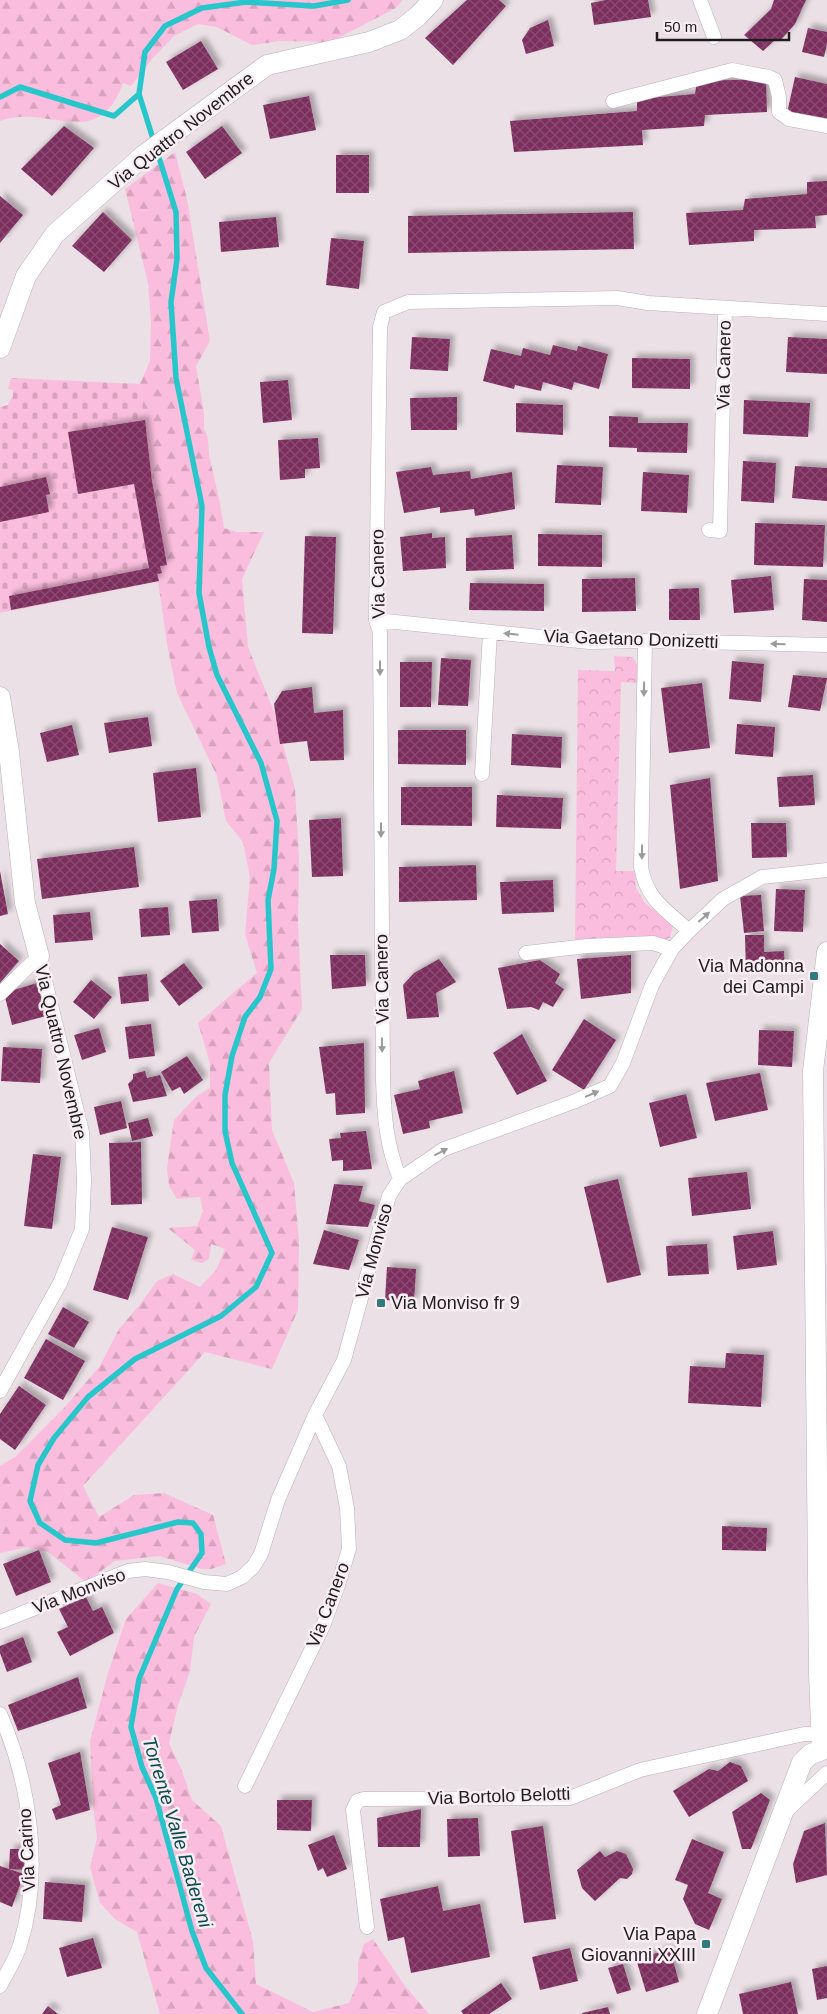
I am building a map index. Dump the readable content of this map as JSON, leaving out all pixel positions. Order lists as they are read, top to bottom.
{
  "streets": {
    "street": [
      "Via Quattro Novembre",
      "Via Canero",
      "Via Gaetano Donizetti",
      "Via Monviso",
      "Via Bortolo Belotti",
      "Via Carino"
    ]
  },
  "crossings": [
    ["Via Canero", "Via Gaetano Donizetti"],
    ["Via Canero", "Via Monviso"]
  ],
  "one_way": ["Via Gaetano Donizetti", "Via Monviso"],
  "water": ["Torrente Valle Badereni"],
  "places": {
    "transit": ["Via Madonna dei Campi", "Via Monviso fr 9", "Via Papa Giovanni XXIII"]
  },
  "scale_bar": "50 m"
}
